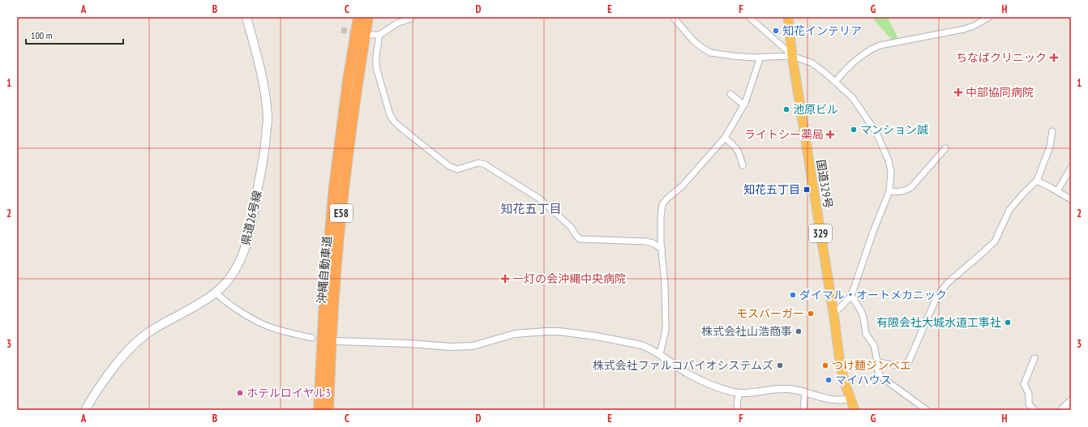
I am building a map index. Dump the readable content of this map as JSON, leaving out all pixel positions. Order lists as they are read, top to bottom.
{
  "streets": {
    "highway": [
      "国道329号",
      "E58",
      "329",
      "沖縄自動車道"
    ],
    "main road": ["県道26号線"]
  },
  "districts": ["知花五丁目"],
  "places": {
    "other": [
      "知花インテリア",
      "池原ビル",
      "マンション誠",
      "ダイマル・オートメカニック",
      "モスバーガー",
      "有限会社大城水道工事社",
      "株式会社山浩商事",
      "株式会社ファルコバイオシステムズ",
      "つけ麺ジンベエ",
      "マイハウス",
      "ホテルロイヤル3"
    ],
    "health": [
      "ちなばクリニック",
      "中部協同病院",
      "ライトシー薬局",
      "一灯の会沖縄中央病院"
    ],
    "transit": ["知花五丁目"]
  },
  "scale_bar": "100 m",
  "grid": {
    "columns": [
      "A",
      "B",
      "C",
      "D",
      "E",
      "F",
      "G",
      "H"
    ],
    "rows": ["1", "2", "3"]
  }
}
